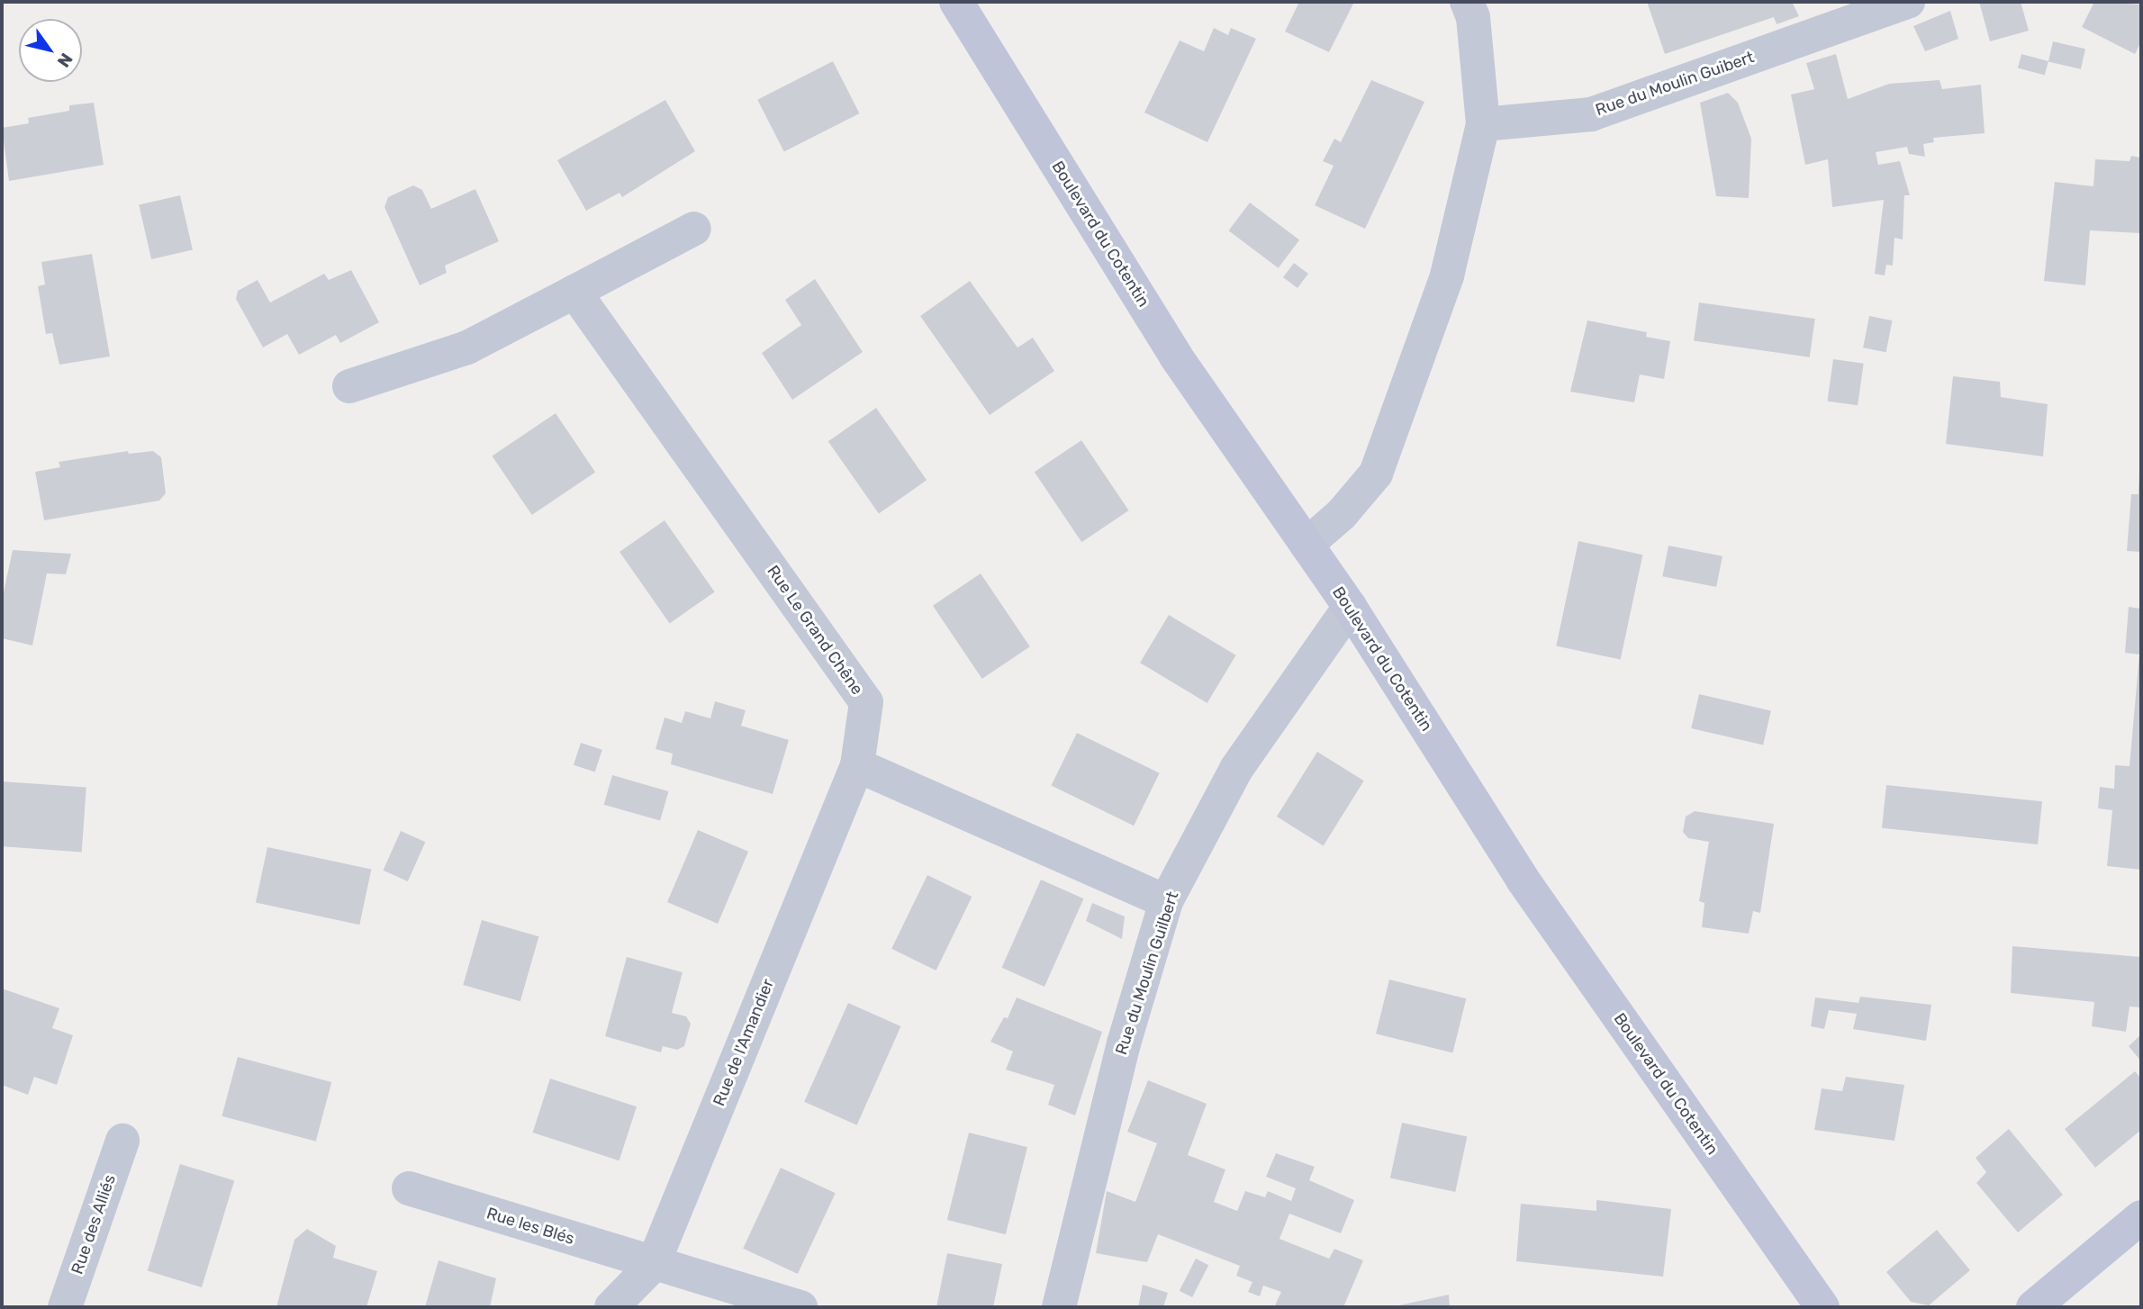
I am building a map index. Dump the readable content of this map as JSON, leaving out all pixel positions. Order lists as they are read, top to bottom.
{
  "streets": {
    "main road": ["Boulevard du Cotentin"],
    "street": [
      "Rue du Moulin Guibert",
      "Rue Le Grand Chêne",
      "Rue du Moulin Guilbert",
      "Rue de l'Amandier",
      "Rue des Alliés",
      "Rue les Blés"
    ]
  },
  "crossings": [
    ["Boulevard du Cotentin", "Rue du Moulin Guilbert"],
    ["Rue Le Grand Chêne", "Rue de l'Amandier"],
    ["Rue de l'Amandier", "Rue les Blés"]
  ],
  "north": "bottom right"
}
